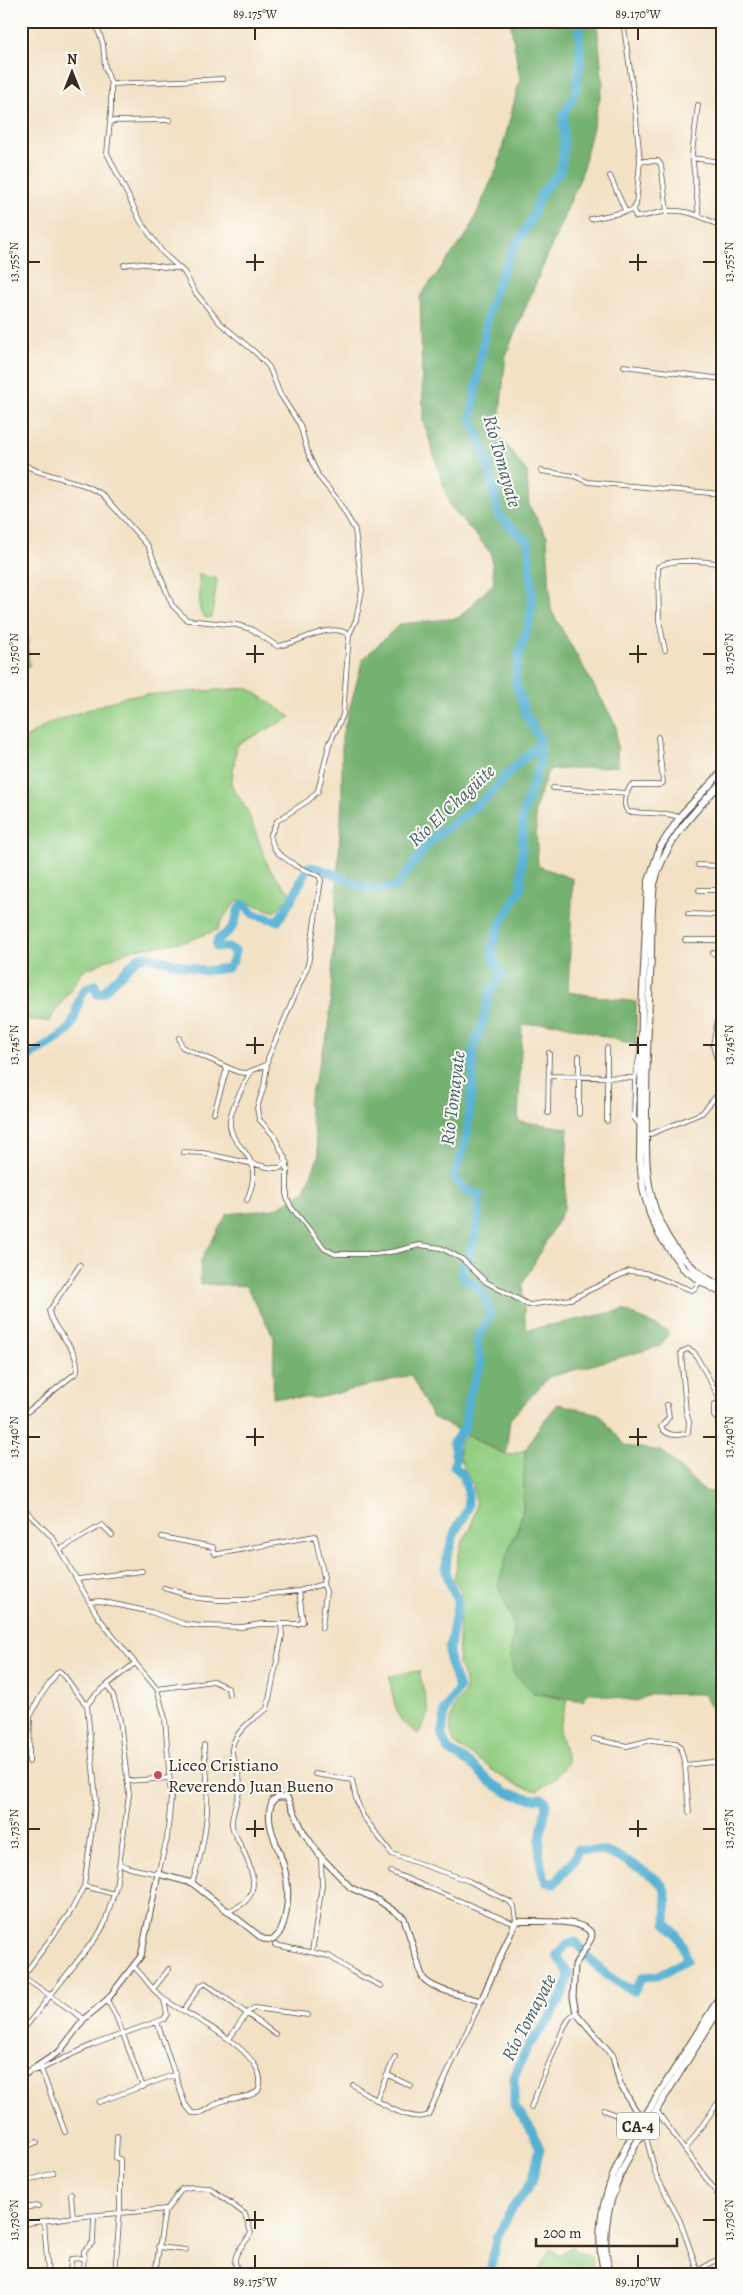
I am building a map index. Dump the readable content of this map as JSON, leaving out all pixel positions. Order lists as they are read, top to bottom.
{
  "streets": {
    "main road": ["CA-4"]
  },
  "water": ["Río Tomayate", "Río El Chagüite"],
  "places": ["Liceo Cristiano Reverendo Juan Bueno"],
  "scale_bar": "200 m",
  "north": "top",
  "coordinates": [
    "89.175°W",
    "89.170°W",
    "13.755°N",
    "13.750°N",
    "13.745°N",
    "13.740°N",
    "13.735°N",
    "13.730°N"
  ]
}
